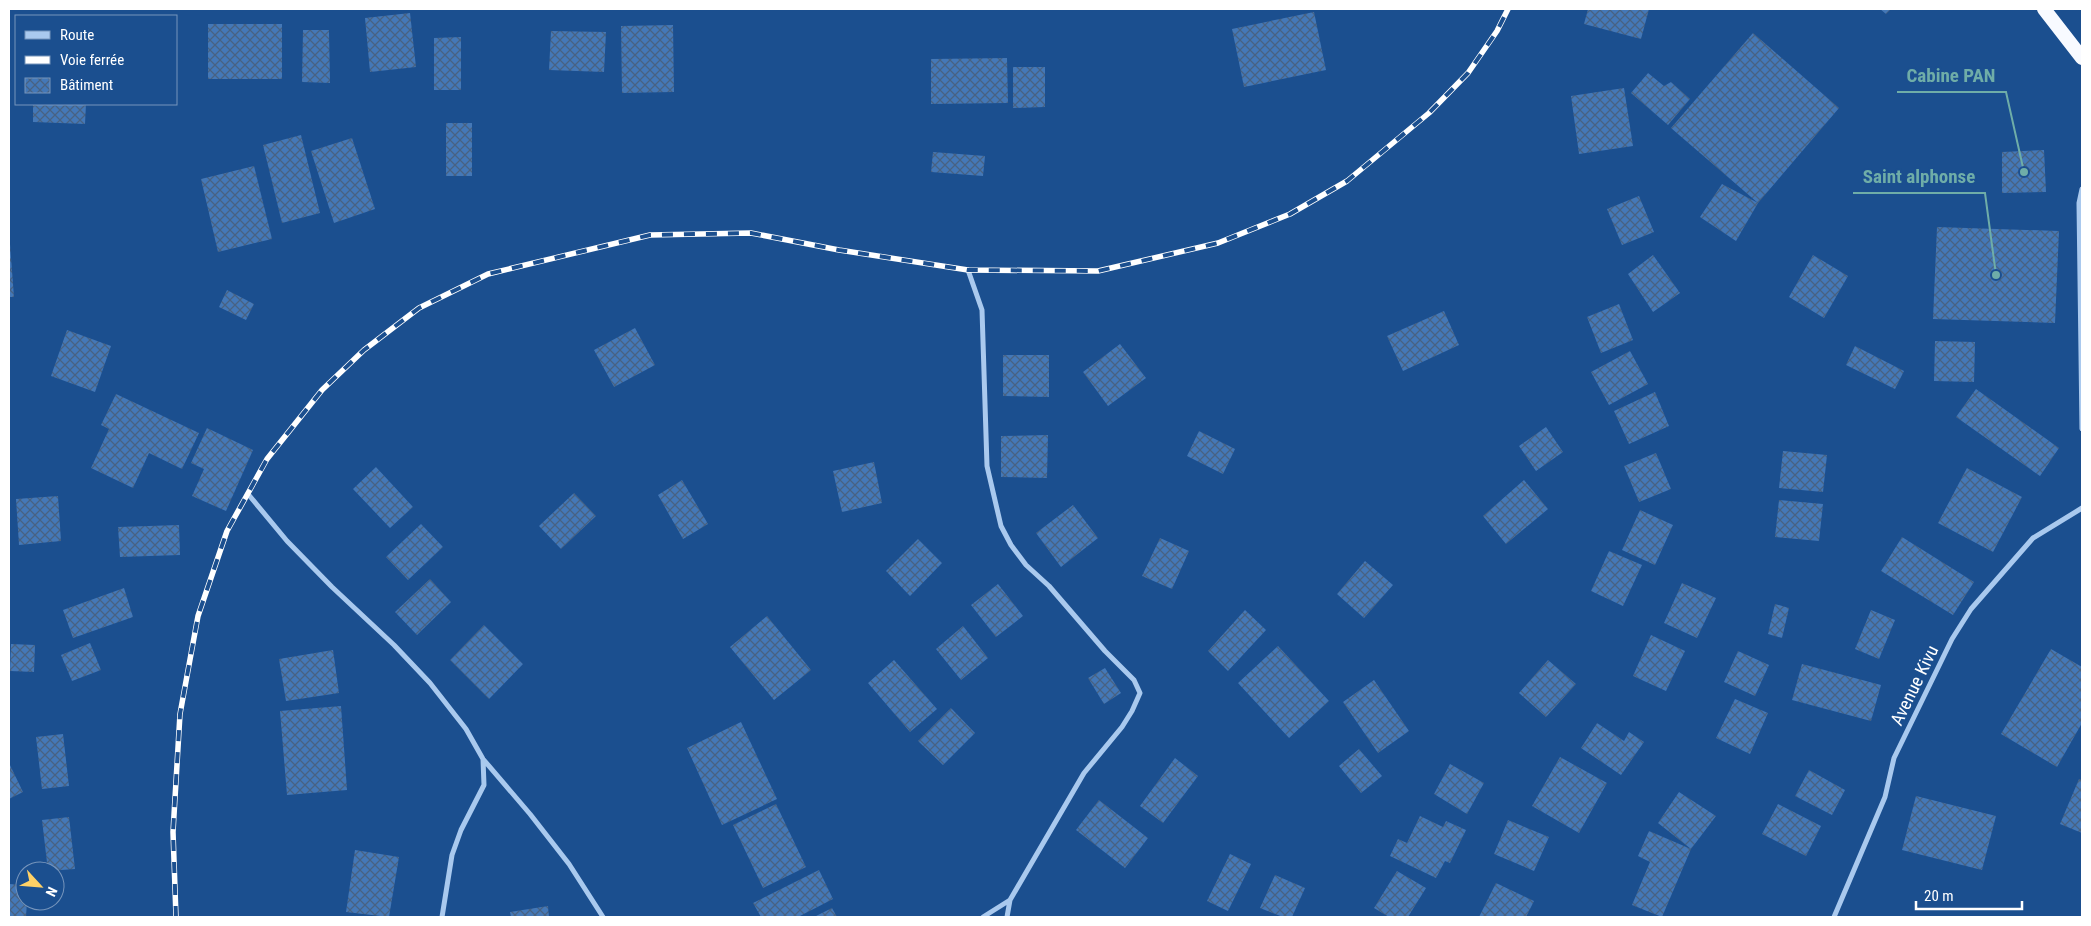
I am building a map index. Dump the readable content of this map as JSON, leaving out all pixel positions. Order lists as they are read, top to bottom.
{
  "streets": {
    "street": ["Avenue Kivu"]
  },
  "places": ["Cabine PAN", "Saint alphonse"],
  "legend": ["Route", "Voie ferrée", "Bâtiment"],
  "scale_bar": "20 m",
  "north": "bottom right"
}
